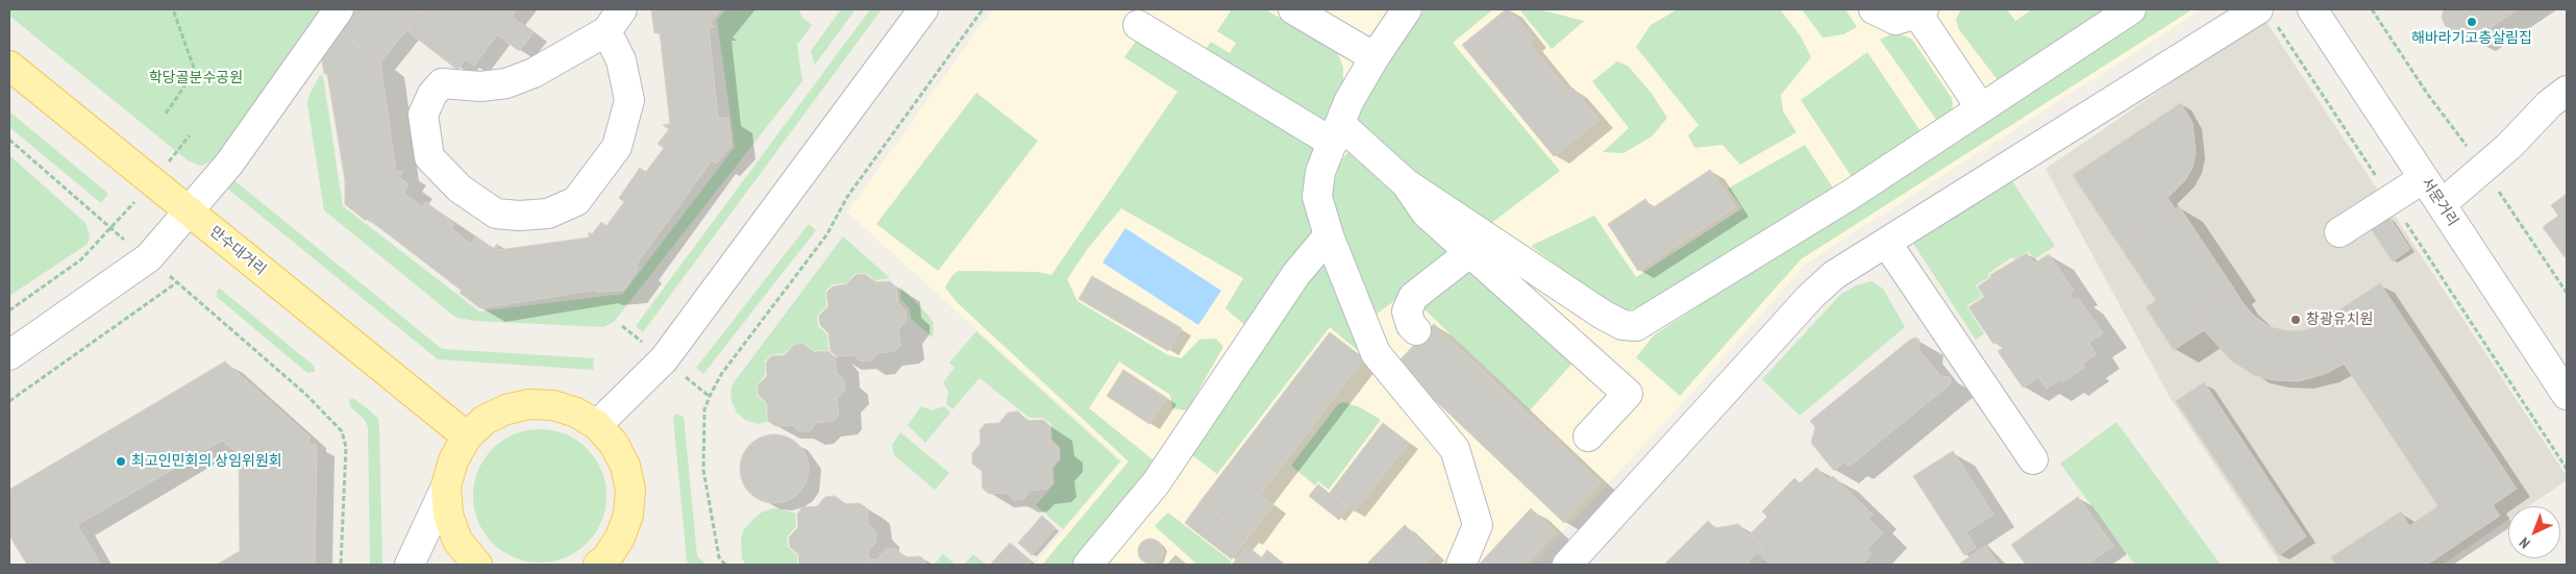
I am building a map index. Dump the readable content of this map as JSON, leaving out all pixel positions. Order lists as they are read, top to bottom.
{
  "streets": {
    "main road": ["만수대거리"],
    "street": ["서문거리"]
  },
  "parks": ["학당골분수공원"],
  "places": ["해바라기고층살림집", "창광유치원", "최고인민회의 상임위원회"],
  "north": "bottom left"
}
